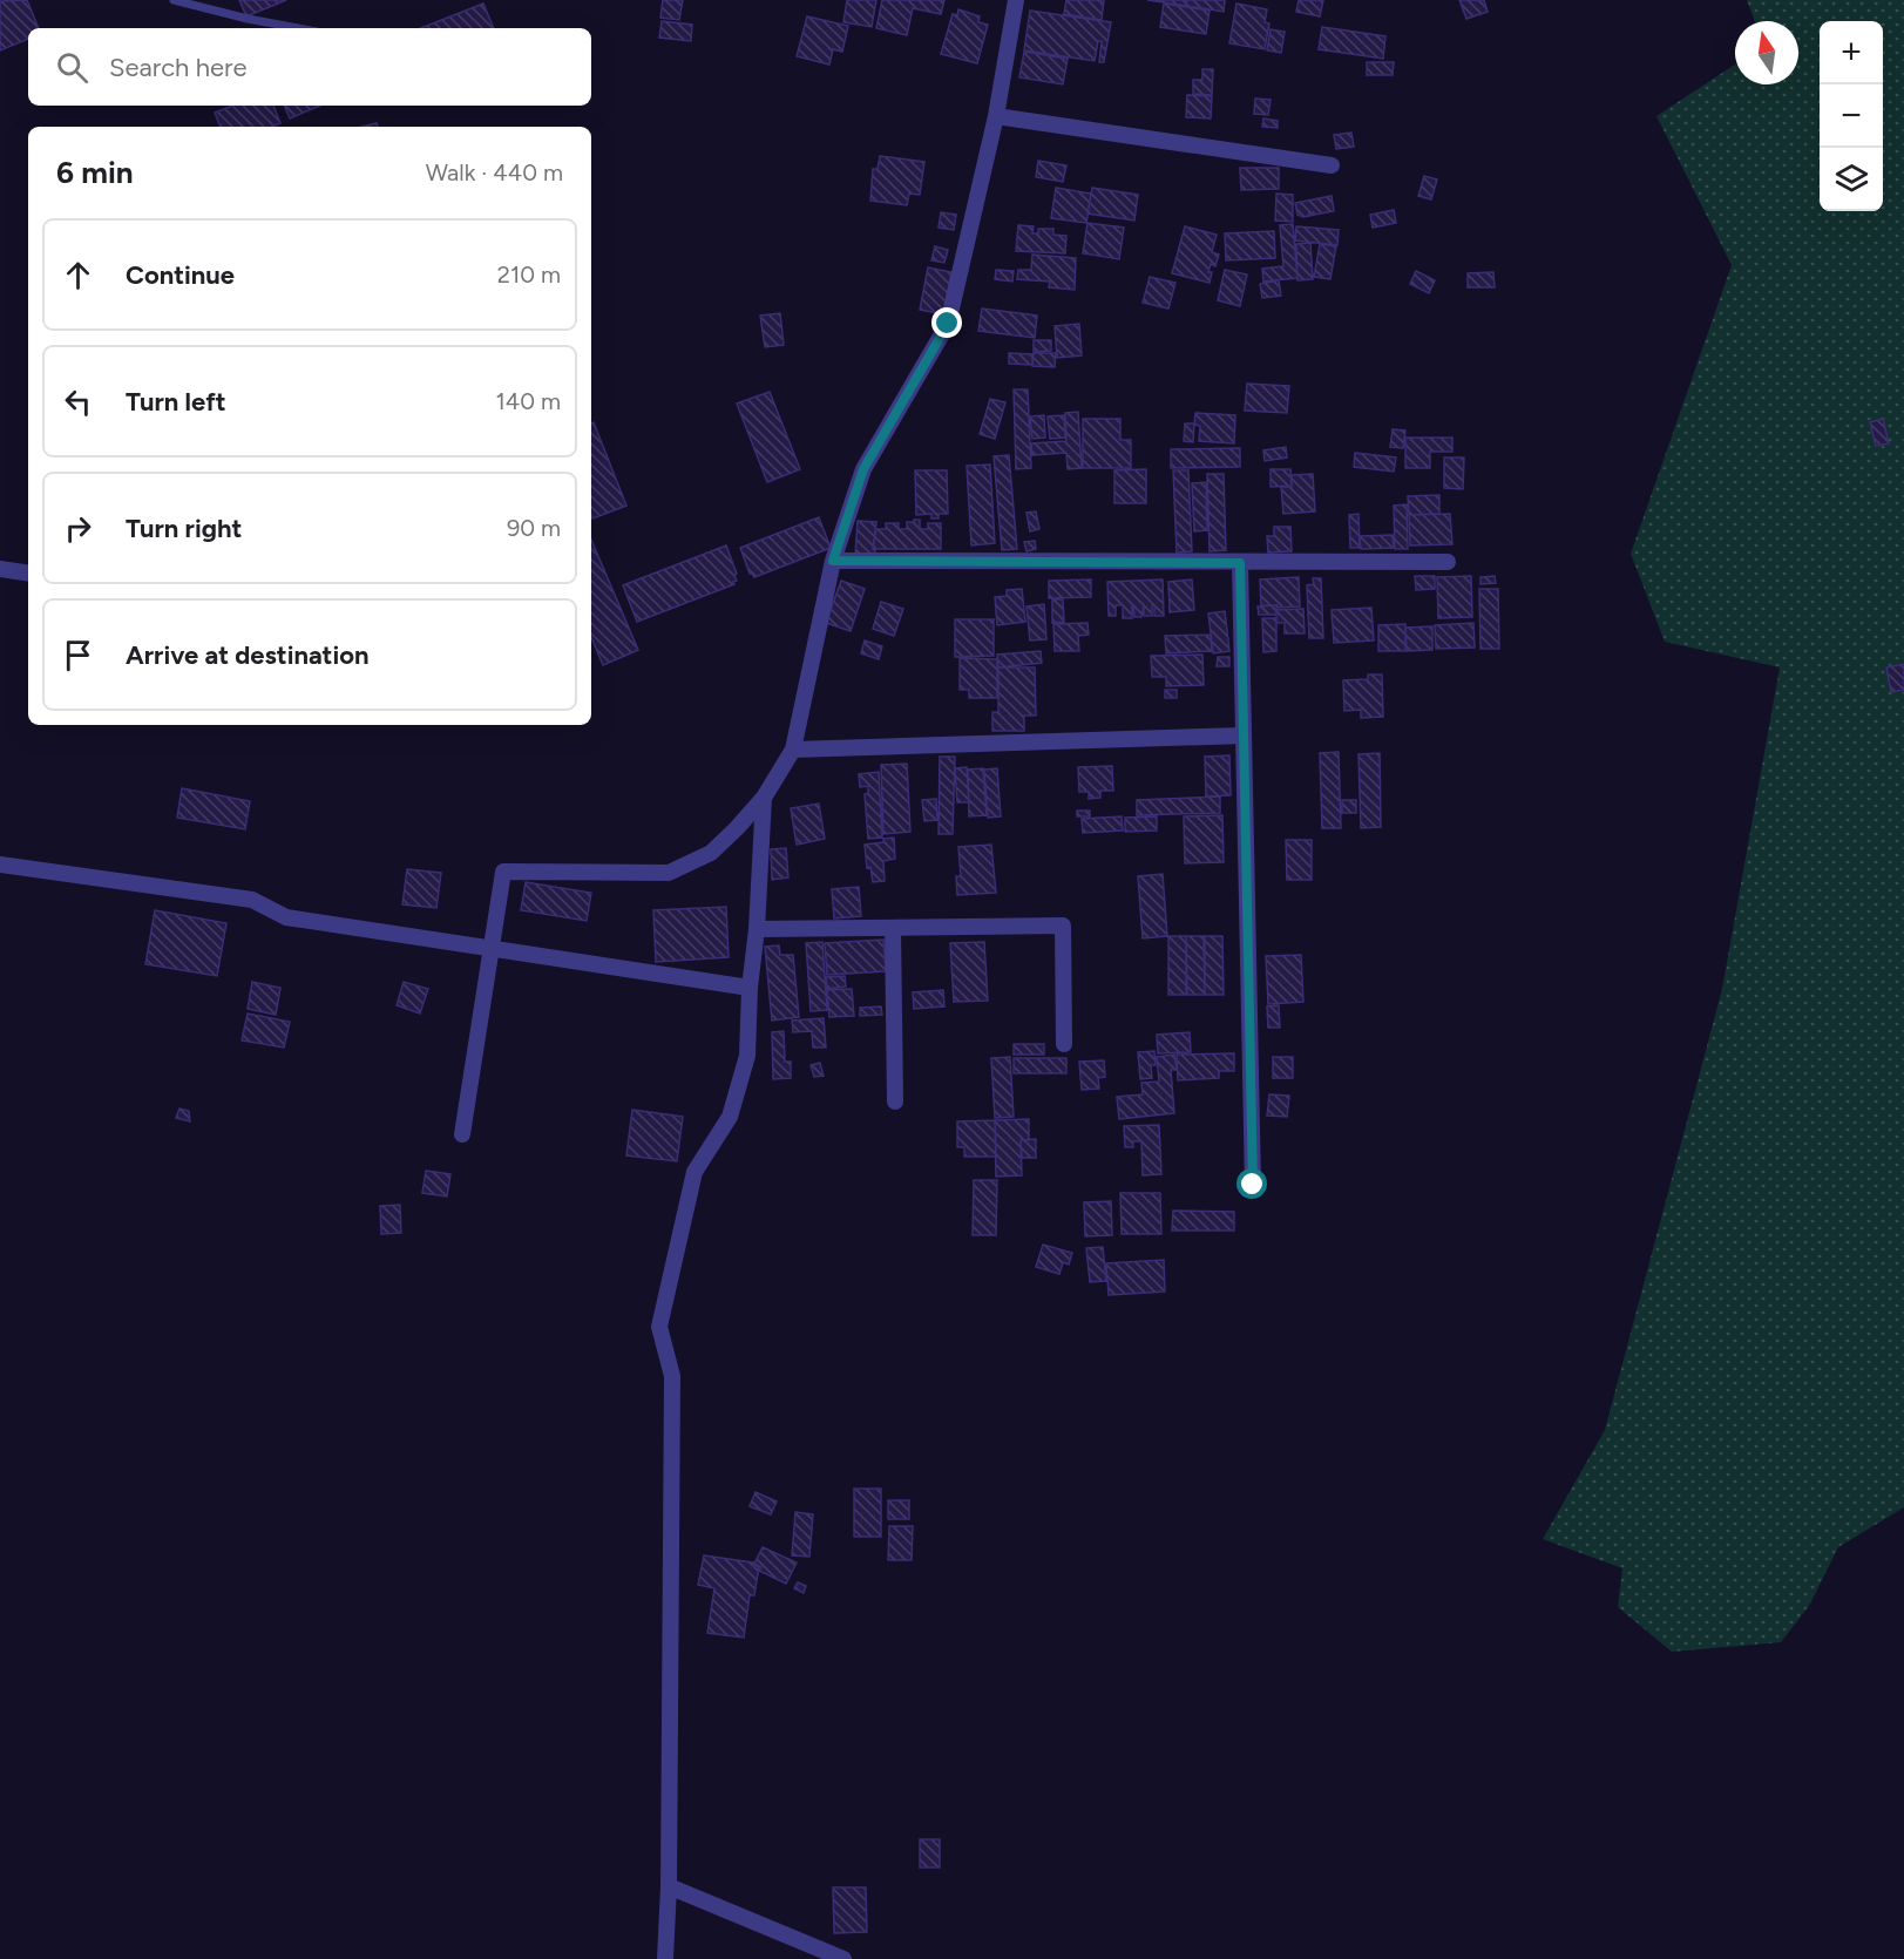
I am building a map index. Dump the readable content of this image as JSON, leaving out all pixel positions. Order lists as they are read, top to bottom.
{
  "north": "top",
  "page": {
    "map_buttons": ["+", "−"],
    "search": "Search here",
    "heading": ["6 min", "Walk · 440 m"],
    "list": [
      ["Continue", "210 m"],
      ["Turn left", "140 m"],
      ["Turn right", "90 m"],
      "Arrive at destination"
    ]
  }
}
